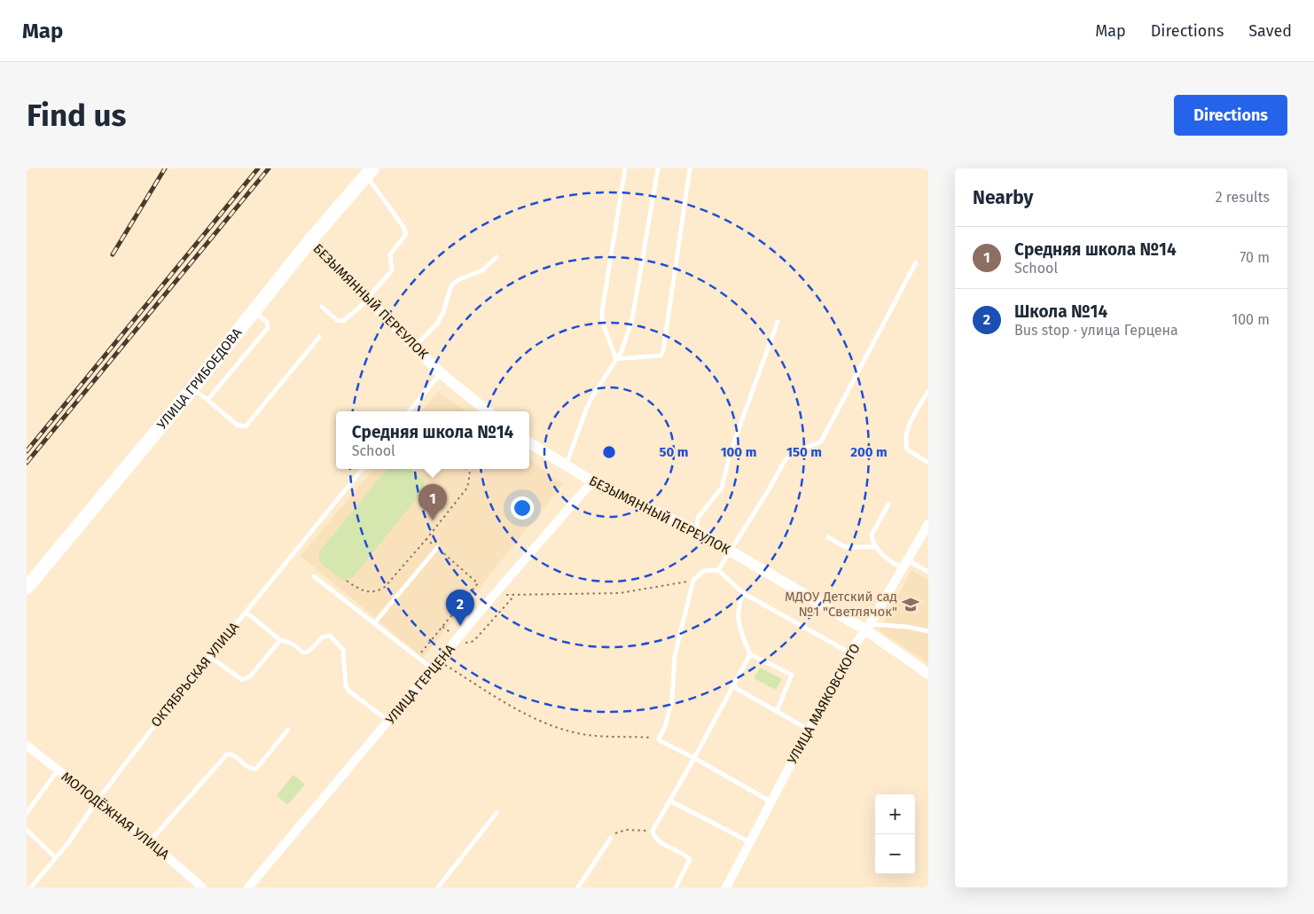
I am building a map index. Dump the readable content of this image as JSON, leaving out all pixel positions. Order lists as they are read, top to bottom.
{
  "streets": {
    "main road": ["УЛИЦА ГРИБОЕДОВА"],
    "street": [
      "БЕЗЫМЯННЫЙ ПЕРЕУЛОК",
      "УЛИЦА ГЕРЦЕНА",
      "УЛИЦА МАЯКОВСКОГО",
      "МОЛОДЁЖНАЯ УЛИЦА"
    ],
    "lane": ["ОКТЯБРЬСКАЯ УЛИЦА"]
  },
  "crossings": [
    ["БЕЗЫМЯННЫЙ ПЕРЕУЛОК", "УЛИЦА ГРИБОЕДОВА"],
    ["БЕЗЫМЯННЫЙ ПЕРЕУЛОК", "УЛИЦА ГЕРЦЕНА"],
    ["БЕЗЫМЯННЫЙ ПЕРЕУЛОК", "УЛИЦА МАЯКОВСКОГО"],
    ["ОКТЯБРЬСКАЯ УЛИЦА", "МОЛОДЁЖНАЯ УЛИЦА"]
  ],
  "places": {
    "school or university": ["МДОУ Детский сад №1 \"Светлячок\""]
  },
  "page": {
    "header": "Map",
    "nav": ["Map", "Directions", "Saved"],
    "buttons": "Directions",
    "title": "Find us",
    "heading": ["Nearby", "2 results"],
    "list": [
      {
        "mark": "1",
        "name": "Средняя школа №14",
        "note": "School",
        "value": "70 m"
      },
      {
        "mark": "2",
        "name": "Школа №14",
        "note": "Bus stop · улица Герцена",
        "value": "100 m"
      }
    ],
    "popup": ["Средняя школа №14", "School"],
    "pins": ["1", "2"],
    "map_buttons": ["+", "−"]
  },
  "rings": [
    "50 m",
    "100 m",
    "150 m",
    "200 m"
  ]
}
